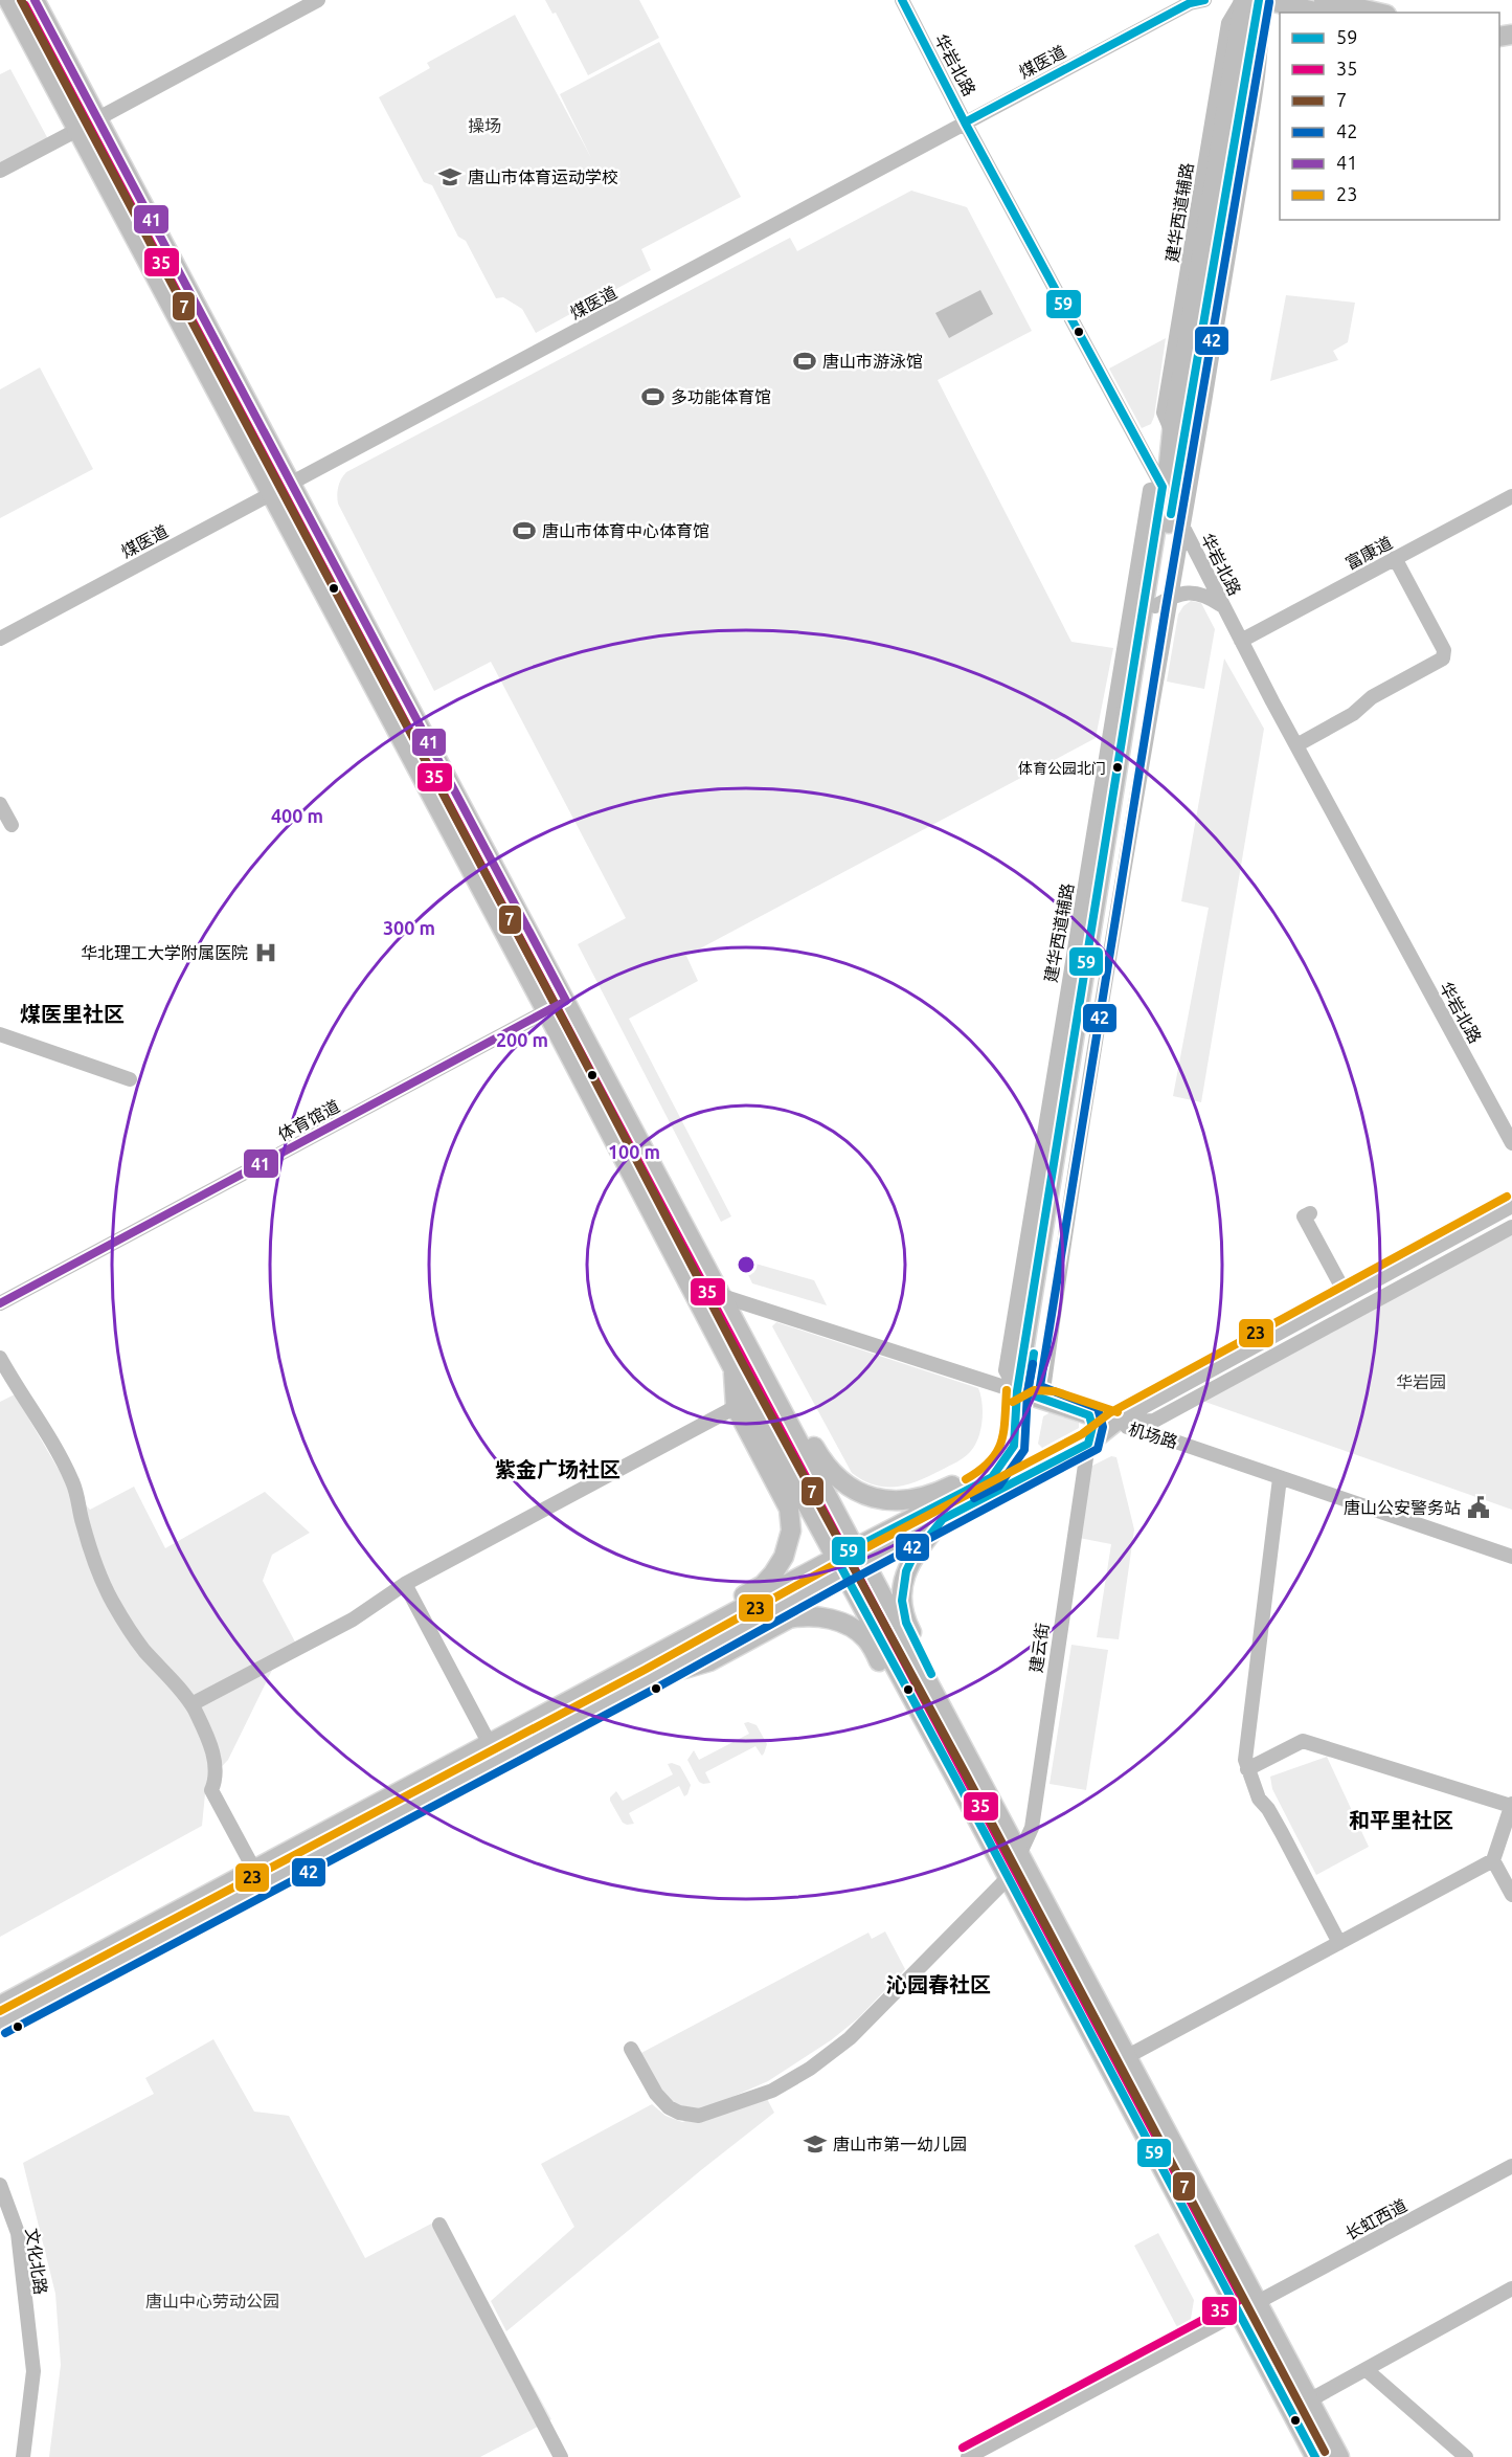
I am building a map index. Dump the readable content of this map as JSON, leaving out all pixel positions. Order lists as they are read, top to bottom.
{
  "streets": {
    "main road": ["机场路"],
    "street": [
      "煤医道",
      "华岩北路",
      "富康道",
      "体育馆道",
      "建云街",
      "长虹西道",
      "文化北路"
    ]
  },
  "crossings": [
    ["煤医道", "华岩北路"],
    ["华岩北路", "富康道"]
  ],
  "districts": [
    "煤医里社区",
    "紫金广场社区",
    "和平里社区",
    "沁园春社区"
  ],
  "parks": ["操场", "华岩园", "唐山中心劳动公园"],
  "places": {
    "school or university": ["唐山市体育运动学校", "唐山市第一幼儿园"],
    "sports": ["唐山市游泳馆", "多功能体育馆", "唐山市体育中心体育馆"],
    "other": ["体育公园北门"],
    "hospital": ["华北理工大学附属医院"],
    "public building": ["唐山公安警务站"]
  },
  "lines": [
    "transit line 59",
    "transit line 7",
    "transit line 41",
    "transit line 42",
    "transit line 35",
    "transit line 23"
  ],
  "legend": [
    "59",
    "35",
    "7",
    "42",
    "41",
    "23"
  ],
  "rings": [
    "400 m",
    "300 m",
    "200 m",
    "100 m"
  ]
}
